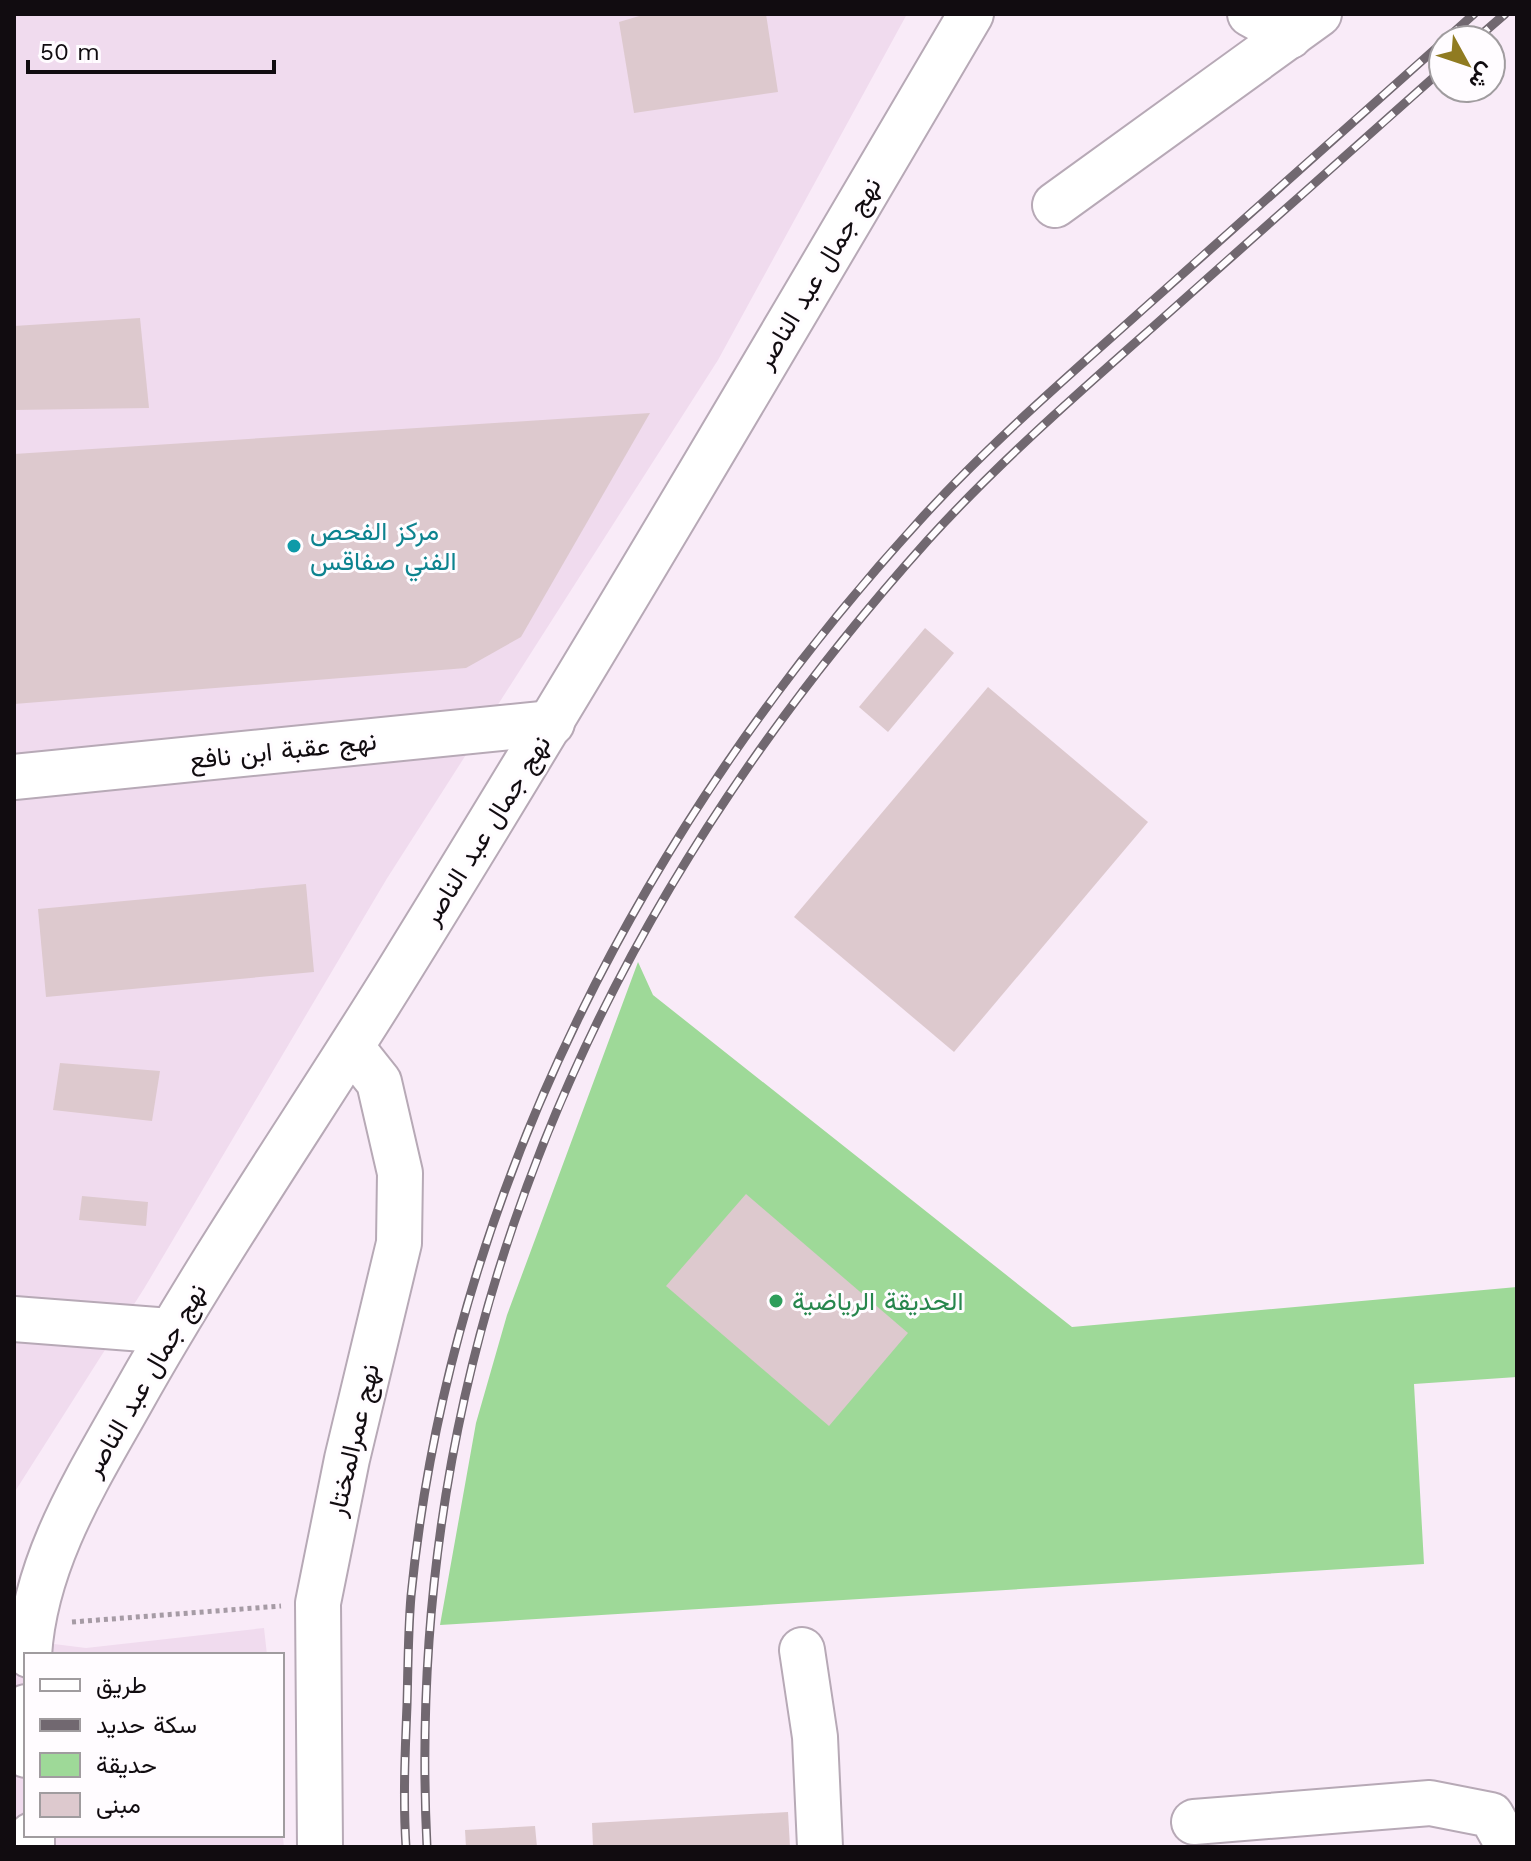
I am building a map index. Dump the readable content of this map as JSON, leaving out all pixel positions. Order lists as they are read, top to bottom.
{
  "streets": {
    "street": ["نهج جمال عبد الناصر", "نهج عقبة ابن نافع", "نهج عمرالمختار"]
  },
  "crossings": [
    ["نهج جمال عبد الناصر", "نهج عقبة ابن نافع"],
    ["نهج جمال عبد الناصر", "نهج عمرالمختار"]
  ],
  "places": ["مركز الفحص الفني صفاقس", "الحديقة الرياضية"],
  "legend": [
    "طريق",
    "سكة حديد",
    "حديقة",
    "مبنى"
  ],
  "scale_bar": "50 m",
  "north": "bottom right"
}
